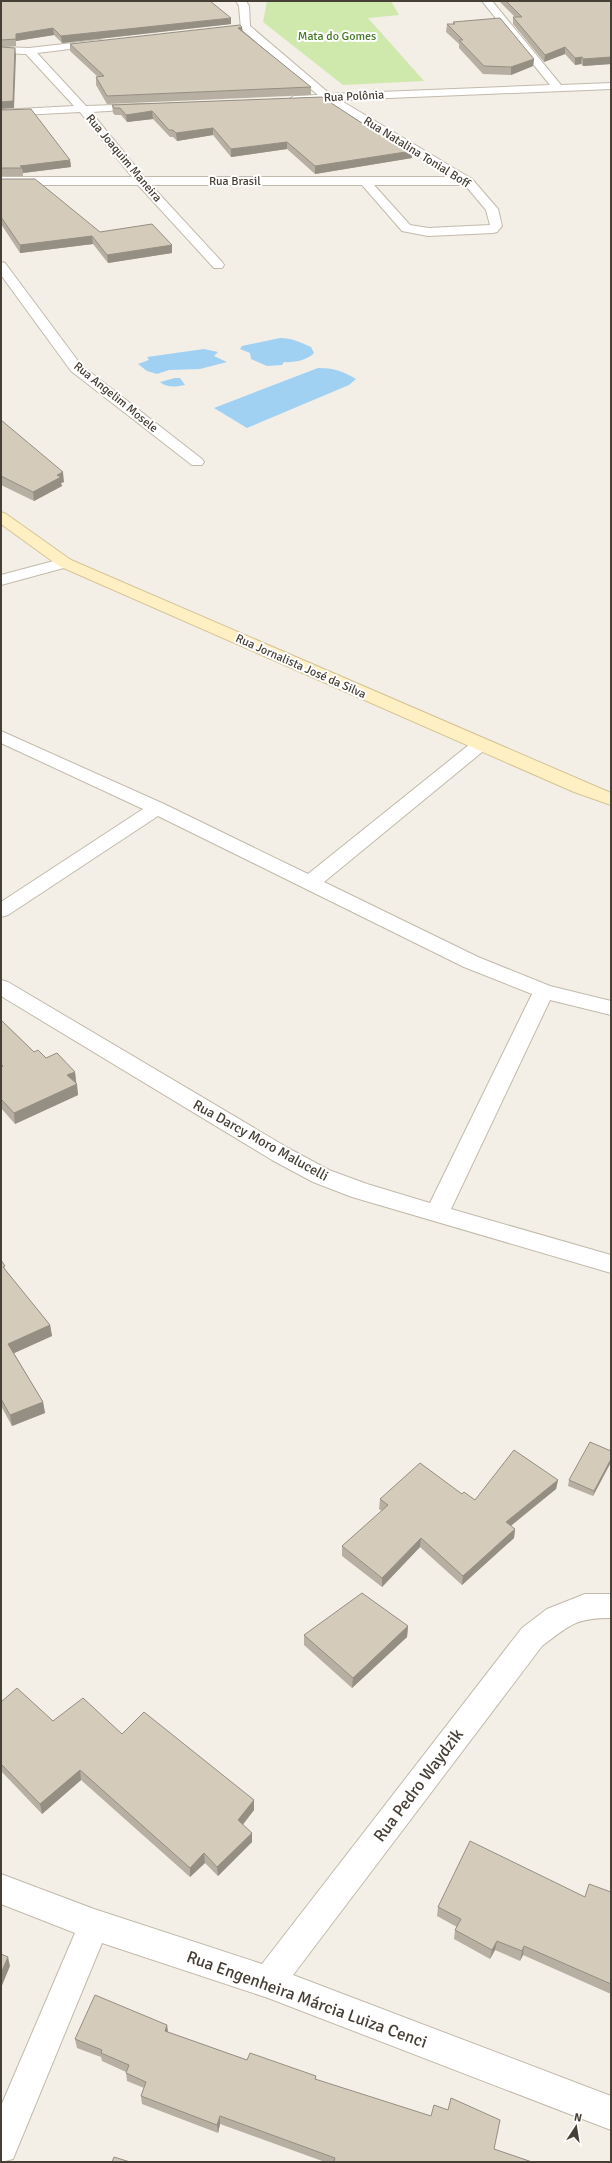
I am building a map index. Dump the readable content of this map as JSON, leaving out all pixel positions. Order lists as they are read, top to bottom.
{
  "streets": {
    "main road": ["Rua Jornalista José da Silva"],
    "street": [
      "Rua Polônia",
      "Rua Natalina Tonial Boff",
      "Rua Joaquim Maneira",
      "Rua Brasil",
      "Rua Angelim Mosele",
      "Rua Darcy Moro Malucelli",
      "Rua Pedro Waydzik",
      "Rua Engenheira Márcia Luiza Cenci"
    ]
  },
  "crossings": [
    ["Rua Polônia", "Rua Natalina Tonial Boff"],
    ["Rua Natalina Tonial Boff", "Rua Brasil"],
    ["Rua Joaquim Maneira", "Rua Brasil"],
    ["Rua Pedro Waydzik", "Rua Engenheira Márcia Luiza Cenci"]
  ],
  "parks": ["Mata do Gomes"],
  "north": "top"
}
